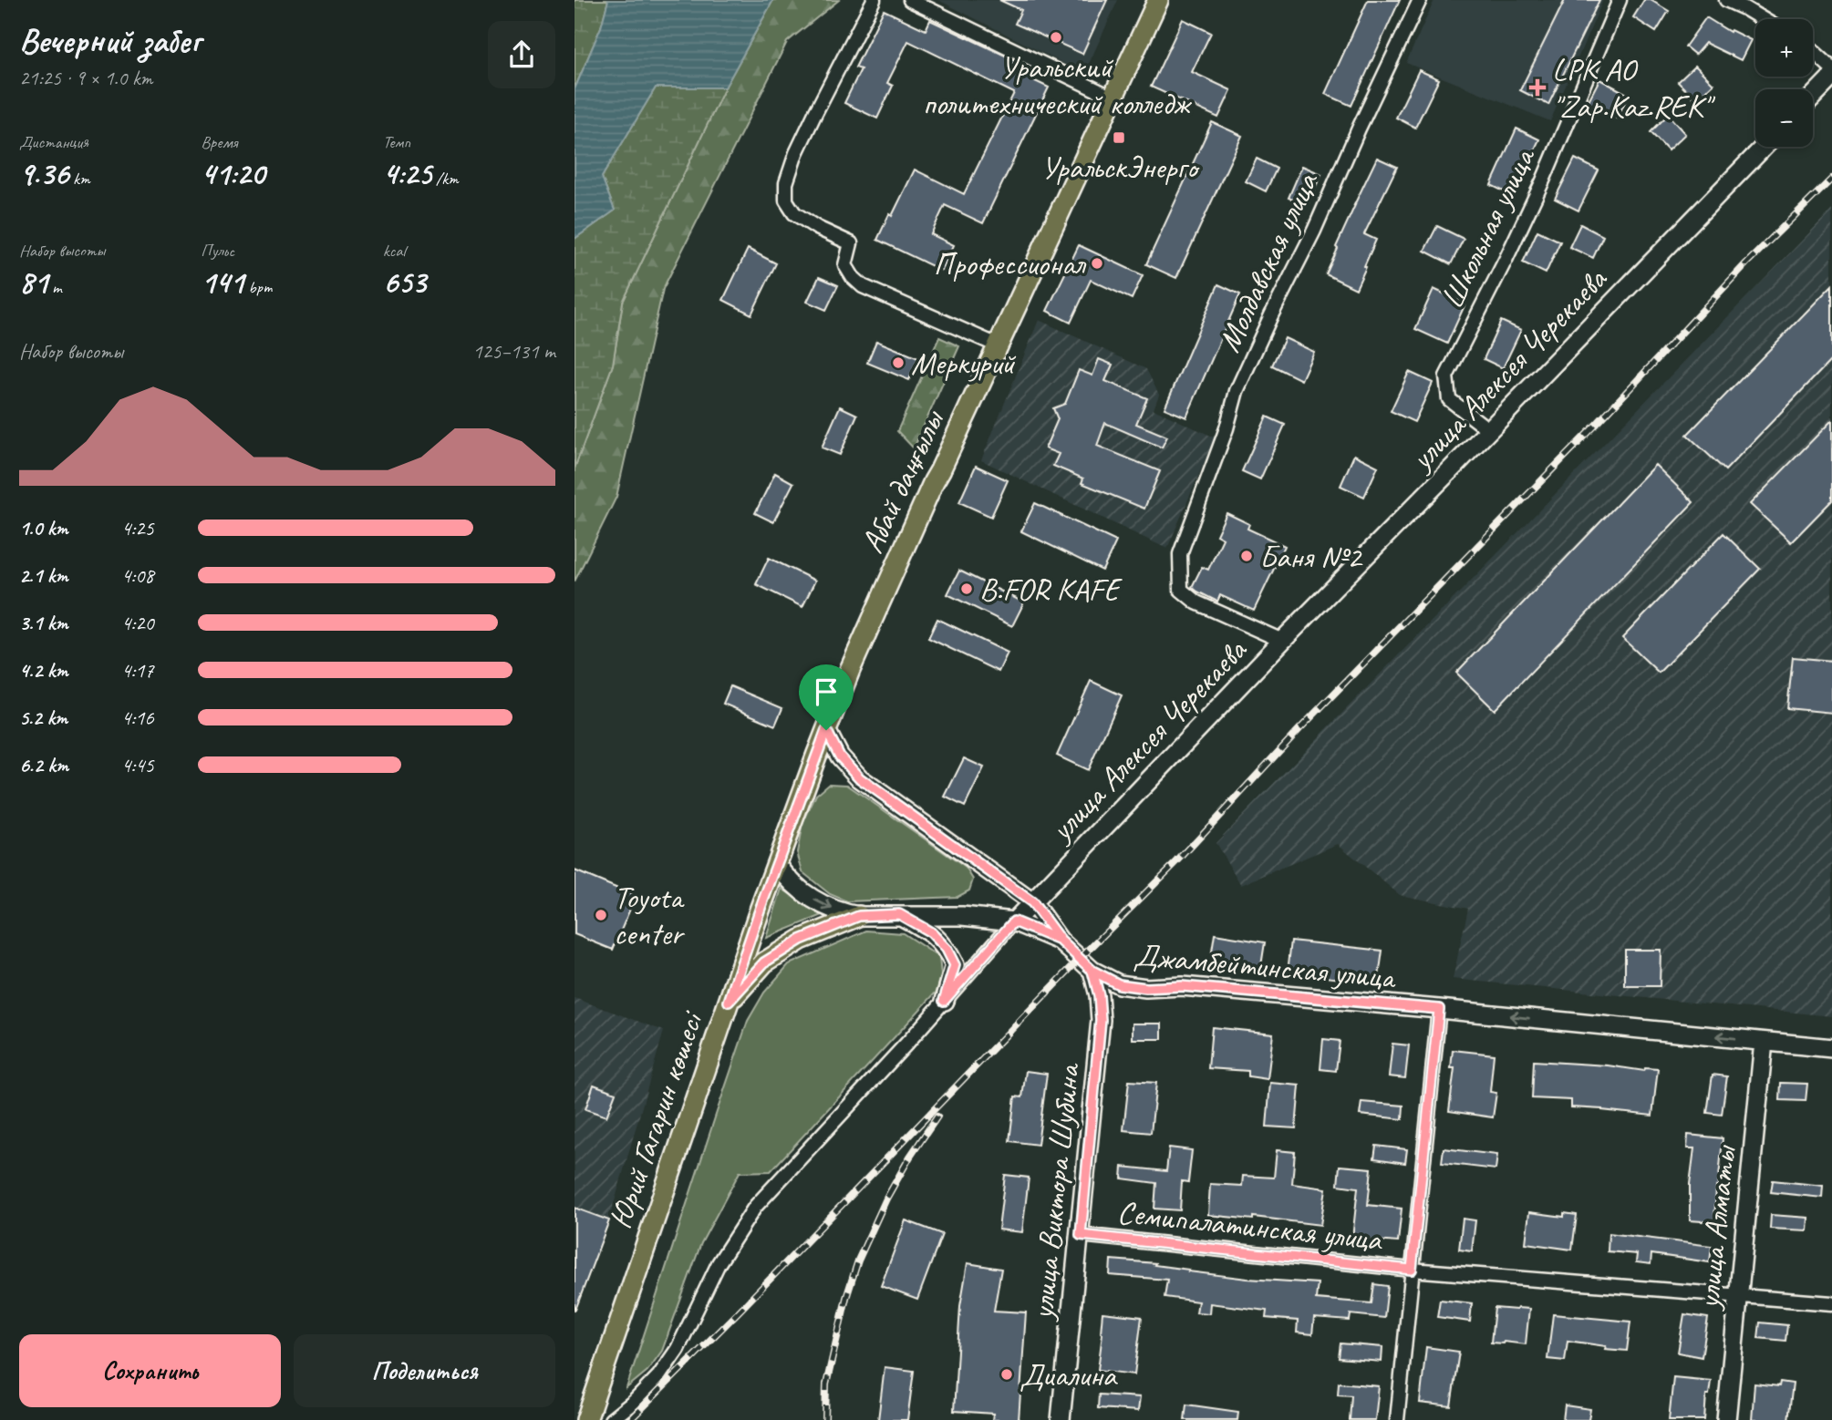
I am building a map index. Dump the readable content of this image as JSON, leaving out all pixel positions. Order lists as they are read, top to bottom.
{
  "streets": {
    "main road": ["Абай даңғылы", "Юрий Гагарин көшесі"],
    "street": [
      "Школьная улица",
      "Молдавская улица",
      "улица Алексея Черекаева",
      "Джамбейтинская улица",
      "улица Виктора Шубина",
      "Семипалатинская улица",
      "улица Алматы"
    ]
  },
  "crossings": [
    ["Школьная улица", "улица Алексея Черекаева"],
    ["Молдавская улица", "улица Алексея Черекаева"],
    ["улица Алексея Черекаева", "Джамбейтинская улица"],
    ["Абай даңғылы", "Джамбейтинская улица"],
    ["Абай даңғылы", "Юрий Гагарин көшесі"],
    ["Джамбейтинская улица", "улица Виктора Шубина"],
    ["Джамбейтинская улица", "улица Алматы"],
    ["улица Виктора Шубина", "Семипалатинская улица"],
    ["Семипалатинская улица", "улица Алматы"]
  ],
  "places": {
    "other": [
      "Уральский политехнический колледж",
      "Профессионал",
      "Меркурий",
      "Баня №2",
      "B.FOR KAFE",
      "Toyota center",
      "Диалина"
    ],
    "health": ["LPK AO \"Zap.Kaz.REK\""],
    "transit": ["УральскЭнерго"]
  },
  "page": {
    "heading": ["Вечерний забег", "21:25 · 9 × 1.0 km"],
    "map_buttons": ["+", "−"],
    "stats": [
      ["Дистанция", "9.36 km"],
      ["Время", "41:20"],
      ["Темп", "4:25 /km"],
      ["Набор высоты", "81 m"],
      ["Пульс", "141 bpm"],
      ["kcal", "653"]
    ],
    "chart": ["Набор высоты", "125–131 m"],
    "list": [
      {
        "name": "1.0 km",
        "note": "4:25"
      },
      {
        "name": "2.1 km",
        "note": "4:08"
      },
      {
        "name": "3.1 km",
        "note": "4:20"
      },
      {
        "name": "4.2 km",
        "note": "4:17"
      },
      {
        "name": "5.2 km",
        "note": "4:16"
      },
      {
        "name": "6.2 km",
        "note": "4:45"
      }
    ],
    "buttons": ["Сохранить", "Поделиться"]
  }
}
